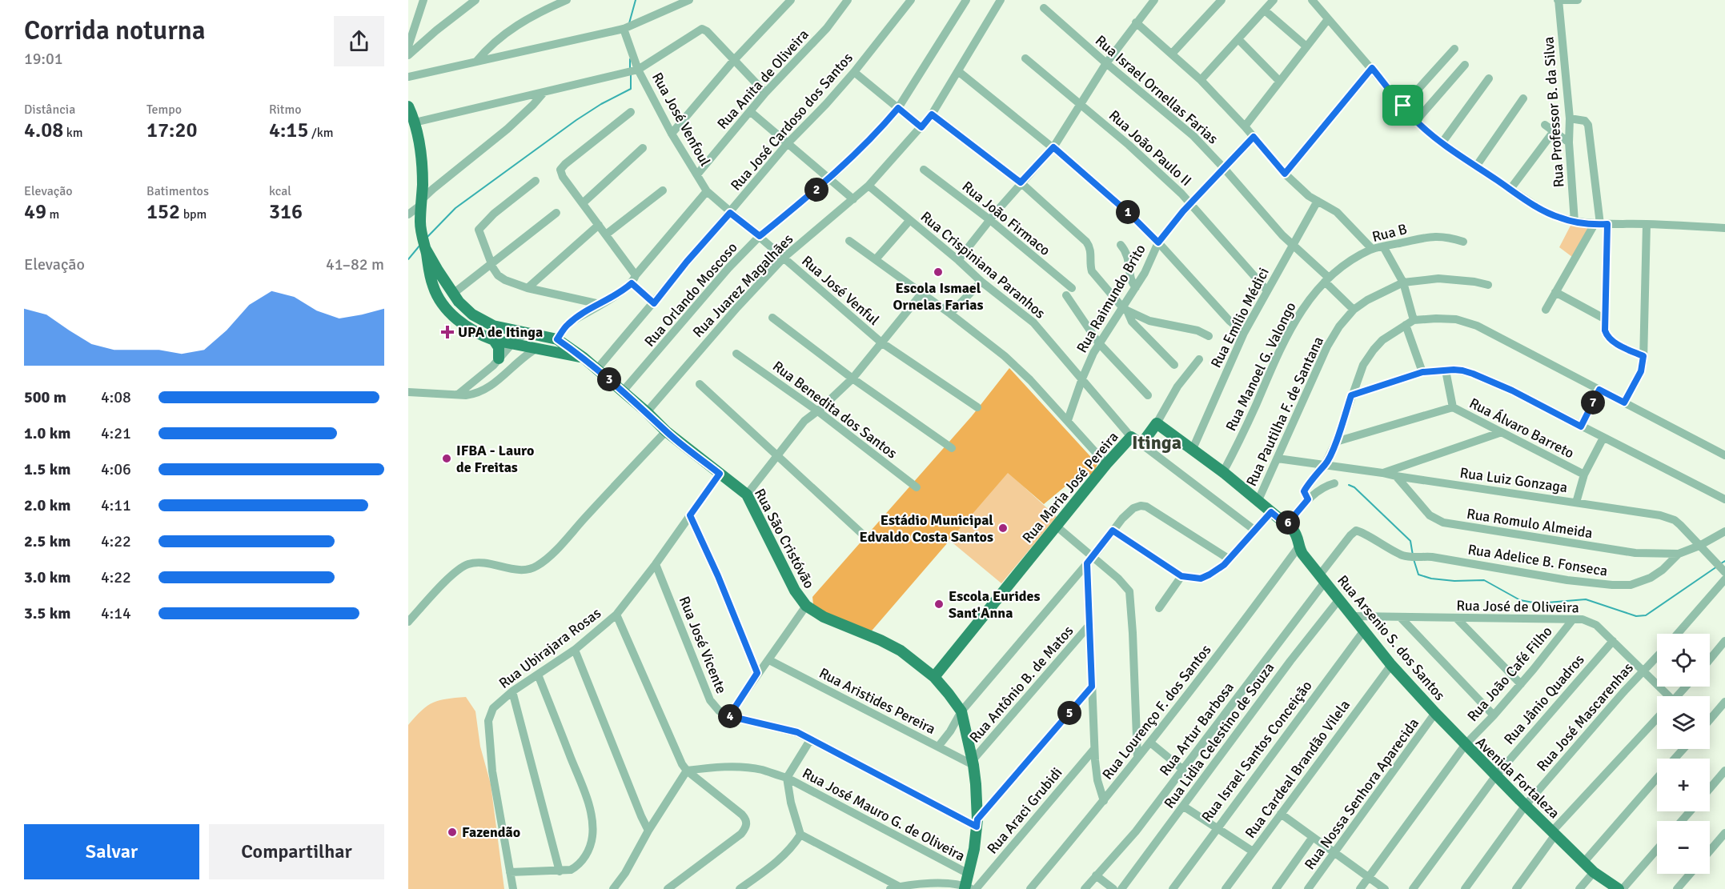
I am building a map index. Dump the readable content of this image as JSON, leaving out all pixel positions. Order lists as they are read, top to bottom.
{
  "streets": {
    "main road": [
      "Rua Maria José Pereira",
      "Rua São Cristóvão",
      "Rua Arsenio S. dos Santos",
      "Avenida Fortaleza"
    ],
    "street": [
      "Rua Anita de Oliveira",
      "Rua Israel Ornellas Farias",
      "Rua Professor B. da Silva",
      "Rua José Venfoul",
      "Rua José Cardoso dos Santos",
      "Rua João Paulo II",
      "Rua João Firmaco",
      "Rua B",
      "Rua Crispiniana Paranhos",
      "Rua Juarez Magalhães",
      "Rua José Venful",
      "Rua Orlando Moscoso",
      "Rua Raimundo Brito",
      "Rua Emílio Médici",
      "Rua Manoel G. Valongo",
      "Rua Benedita dos Santos",
      "Rua Pautilha F. de Santana",
      "Rua Álvaro Barreto",
      "Rua Luiz Gonzaga",
      "Rua Romulo Almeida",
      "Rua Adelice B. Fonseca",
      "Rua José de Oliveira",
      "Rua José Vicente",
      "Rua Ubirajara Rosas",
      "Rua João Café Filho",
      "Rua Antônio B. de Matos",
      "Rua Jânio Quadros",
      "Rua Aristides Pereira",
      "Rua Lourenço F. dos Santos",
      "Rua José Mascarenhas",
      "Rua Artur Barbosa",
      "Rua Lidia Celestino de Souza",
      "Rua Israel Santos Conceição",
      "Rua Cardeal Brandão Vilela",
      "Rua Nossa Senhora Aparecida",
      "Rua Araci Grubidi",
      "Rua José Mauro G. de Oliveira"
    ]
  },
  "crossings": [
    ["Rua Anita de Oliveira", "Rua José Venfoul"],
    ["Rua Israel Ornellas Farias", "Rua B"],
    ["Rua Israel Ornellas Farias", "Rua Raimundo Brito"],
    ["Rua Israel Ornellas Farias", "Rua Emílio Médici"],
    ["Rua Israel Ornellas Farias", "Rua Manoel G. Valongo"],
    ["Rua Israel Ornellas Farias", "Rua Pautilha F. de Santana"],
    ["Rua José Venfoul", "Rua José Cardoso dos Santos"],
    ["Rua José Venfoul", "Rua José Venful"],
    ["Rua José Venfoul", "Rua Orlando Moscoso"],
    ["Rua José Cardoso dos Santos", "Rua São Cristóvão"],
    ["Rua João Paulo II", "Rua Raimundo Brito"],
    ["Rua João Paulo II", "Rua Emílio Médici"],
    ["Rua B", "Rua Manoel G. Valongo"],
    ["Rua Crispiniana Paranhos", "Rua Juarez Magalhães"],
    ["Rua Crispiniana Paranhos", "Rua Raimundo Brito"],
    ["Rua Crispiniana Paranhos", "Rua Maria José Pereira"],
    ["Rua Juarez Magalhães", "Rua José Venful"],
    ["Rua Juarez Magalhães", "Rua São Cristóvão"],
    ["Rua José Venful", "Rua Orlando Moscoso"],
    ["Rua Orlando Moscoso", "Rua São Cristóvão"],
    ["Rua Emílio Médici", "Rua Arsenio S. dos Santos"],
    ["Rua Manoel G. Valongo", "Rua Arsenio S. dos Santos"],
    ["Rua Pautilha F. de Santana", "Rua Luiz Gonzaga"],
    ["Rua Pautilha F. de Santana", "Rua Arsenio S. dos Santos"],
    ["Rua Luiz Gonzaga", "Rua Romulo Almeida"],
    ["Rua Luiz Gonzaga", "Rua Adelice B. Fonseca"],
    ["Rua Maria José Pereira", "Rua São Cristóvão"],
    ["Rua Romulo Almeida", "Rua Adelice B. Fonseca"],
    ["Rua São Cristóvão", "Rua José Vicente"],
    ["Rua São Cristóvão", "Rua Ubirajara Rosas"],
    ["Rua São Cristóvão", "Rua Antônio B. de Matos"],
    ["Rua São Cristóvão", "Rua Aristides Pereira"],
    ["Rua São Cristóvão", "Rua Araci Grubidi"],
    ["Rua São Cristóvão", "Rua José Mauro G. de Oliveira"],
    ["Rua Adelice B. Fonseca", "Rua Artur Barbosa"],
    ["Rua José de Oliveira", "Rua Arsenio S. dos Santos"],
    ["Rua José de Oliveira", "Rua João Café Filho"],
    ["Rua José de Oliveira", "Rua Jânio Quadros"],
    ["Rua José de Oliveira", "Rua José Mascarenhas"],
    ["Rua Arsenio S. dos Santos", "Rua João Café Filho"],
    ["Rua Arsenio S. dos Santos", "Rua Lourenço F. dos Santos"],
    ["Rua Arsenio S. dos Santos", "Rua Artur Barbosa"],
    ["Rua Arsenio S. dos Santos", "Rua Lidia Celestino de Souza"],
    ["Rua Arsenio S. dos Santos", "Rua Israel Santos Conceição"],
    ["Rua Arsenio S. dos Santos", "Rua Cardeal Brandão Vilela"],
    ["Rua Arsenio S. dos Santos", "Avenida Fortaleza"],
    ["Rua Arsenio S. dos Santos", "Rua Nossa Senhora Aparecida"],
    ["Rua José Vicente", "Rua Ubirajara Rosas"],
    ["Rua João Café Filho", "Avenida Fortaleza"],
    ["Rua Antônio B. de Matos", "Rua Aristides Pereira"],
    ["Rua Jânio Quadros", "Avenida Fortaleza"],
    ["Rua José Mascarenhas", "Avenida Fortaleza"]
  ],
  "districts": ["Itinga"],
  "places": {
    "other": [
      "Escola Ismael Ornelas Farias",
      "IFBA - Lauro de Freitas",
      "Estádio Municipal Edvaldo Costa Santos",
      "Escola Eurides Sant'Anna",
      "Fazendão"
    ],
    "health": ["UPA de Itinga"]
  },
  "page": {
    "heading": ["Corrida noturna", "19:01"],
    "stats": [
      ["Distância", "4.08 km"],
      ["Tempo", "17:20"],
      ["Ritmo", "4:15 /km"],
      ["Elevação", "49 m"],
      ["Batimentos", "152 bpm"],
      ["kcal", "316"]
    ],
    "pins": [
      "2",
      "1",
      "3",
      "7",
      "6",
      "5",
      "4"
    ],
    "chart": ["Elevação", "41–82 m"],
    "list": [
      {
        "name": "500 m",
        "note": "4:08"
      },
      {
        "name": "1.0 km",
        "note": "4:21"
      },
      {
        "name": "1.5 km",
        "note": "4:06"
      },
      {
        "name": "2.0 km",
        "note": "4:11"
      },
      {
        "name": "2.5 km",
        "note": "4:22"
      },
      {
        "name": "3.0 km",
        "note": "4:22"
      },
      {
        "name": "3.5 km",
        "note": "4:14"
      }
    ],
    "map_buttons": ["+", "−"],
    "buttons": ["Salvar", "Compartilhar"]
  }
}
